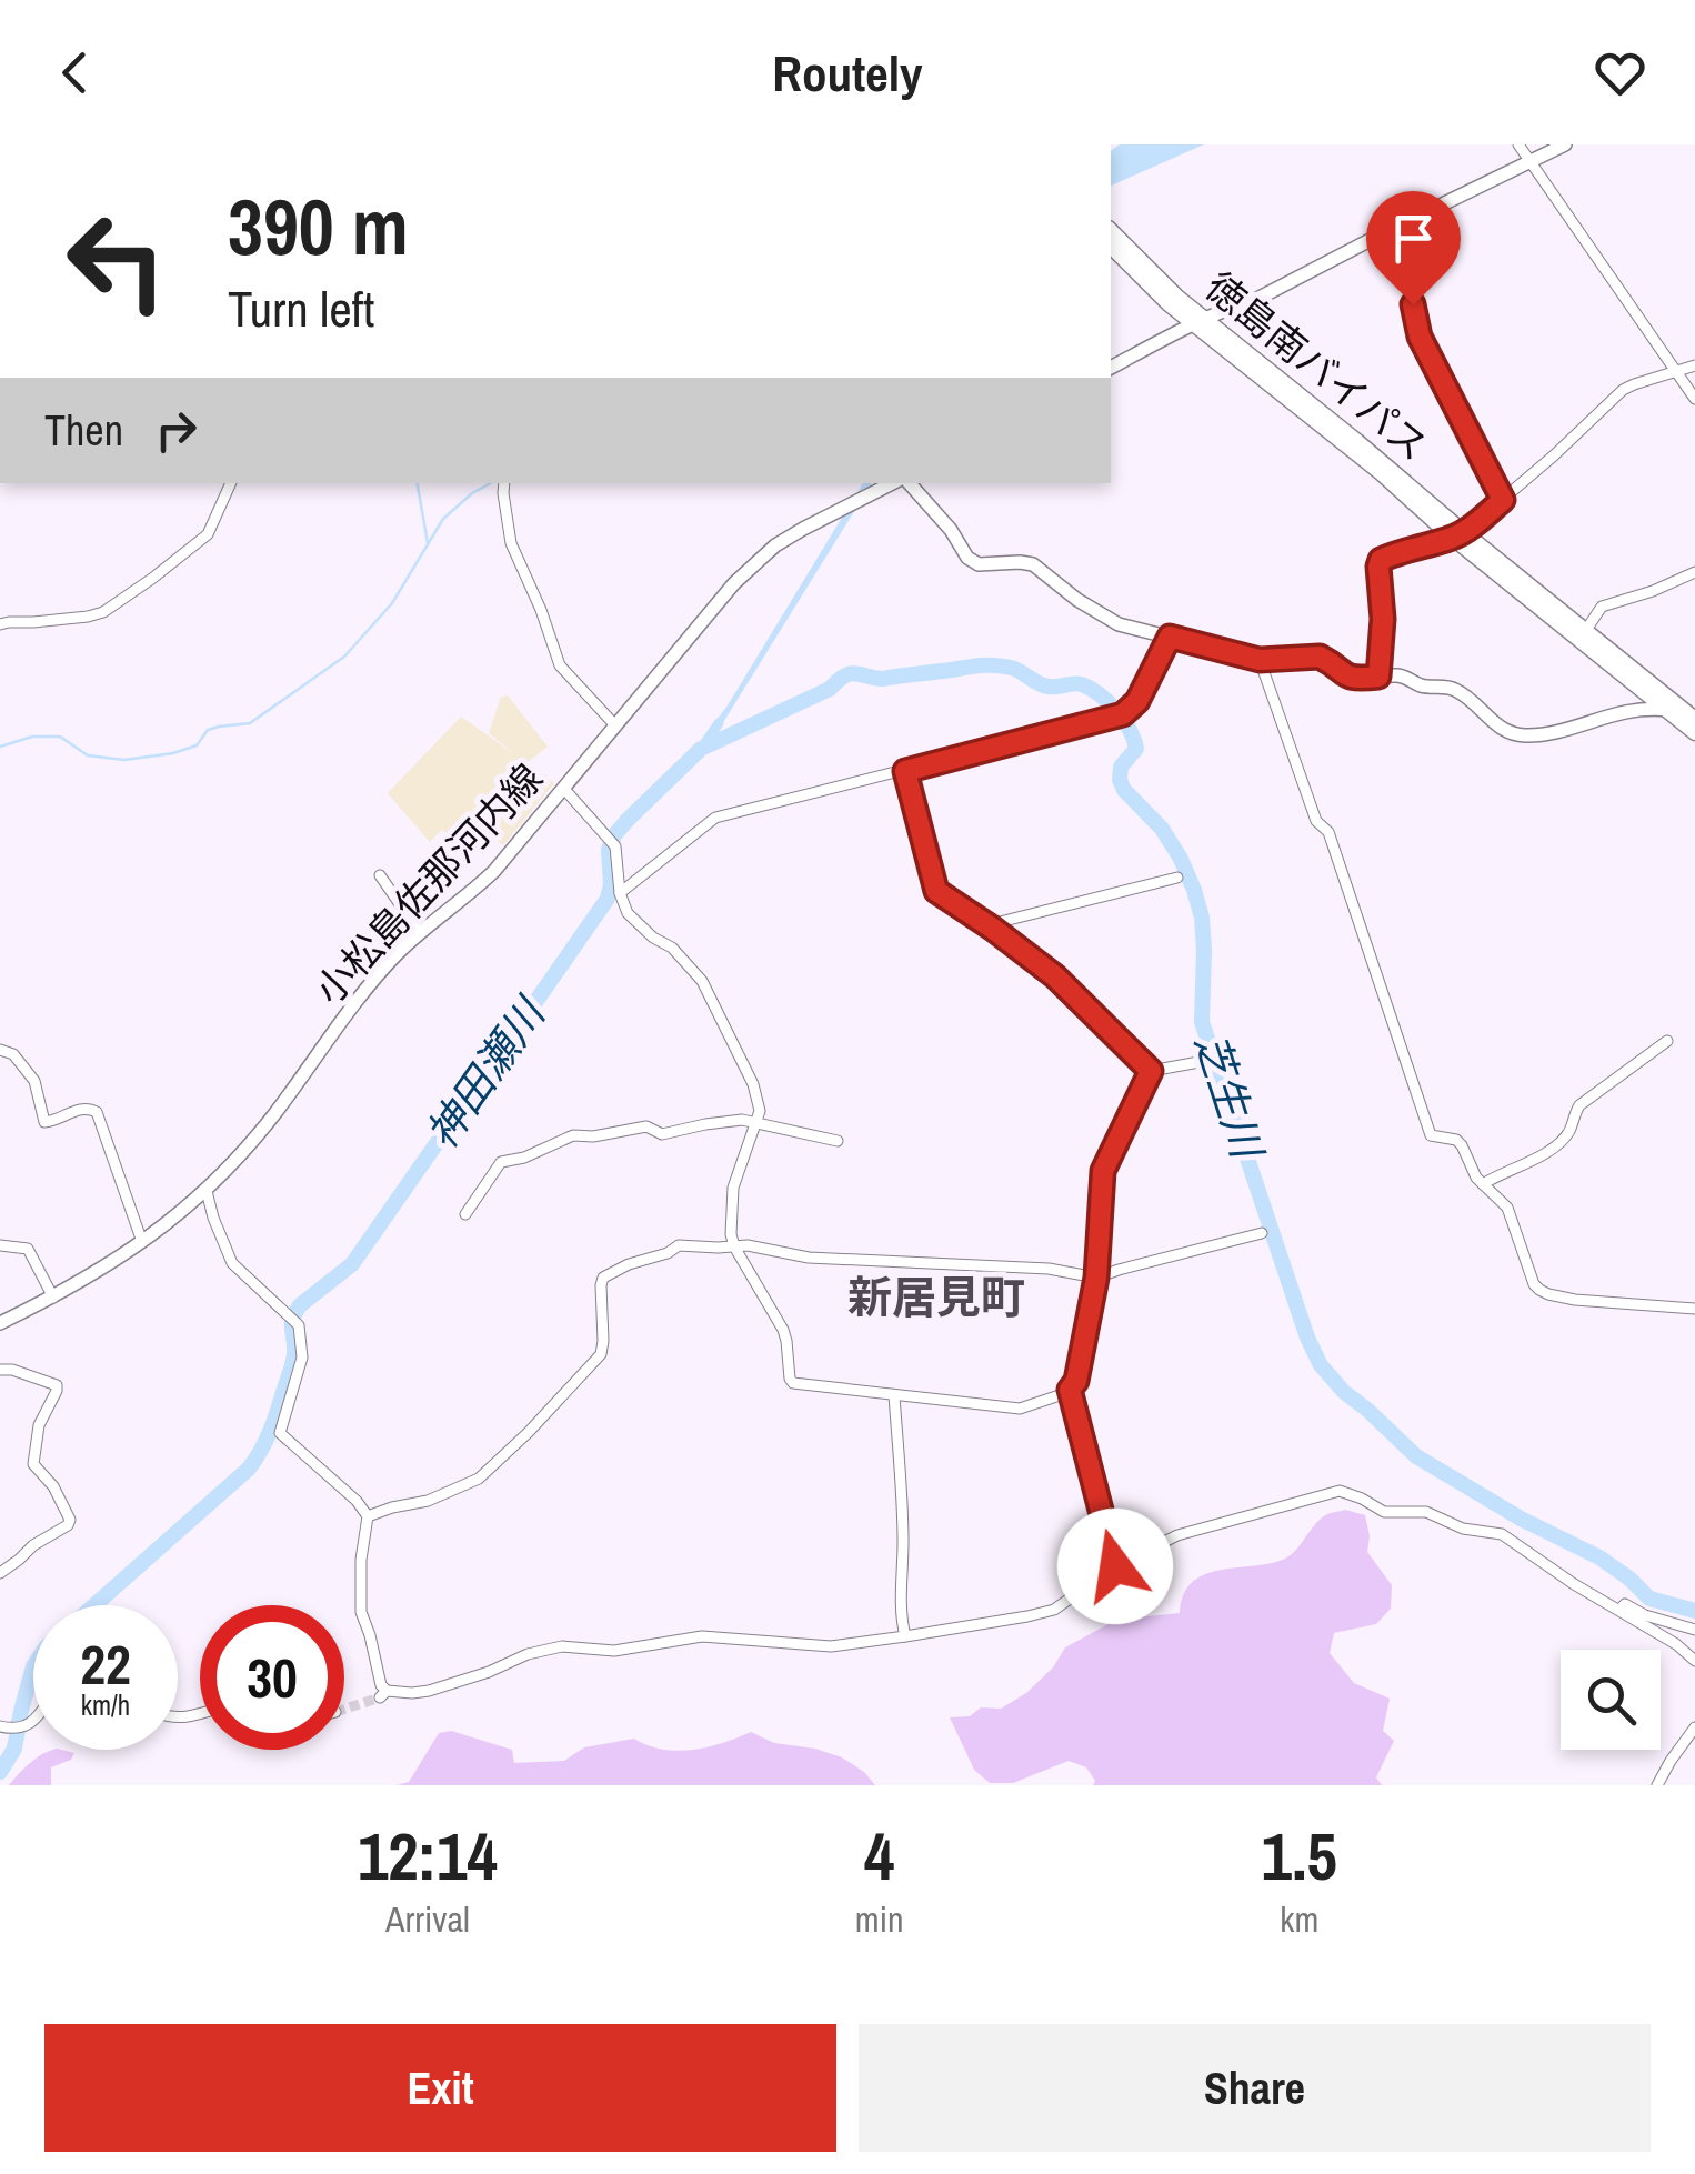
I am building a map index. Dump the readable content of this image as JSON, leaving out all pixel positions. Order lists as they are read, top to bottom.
{
  "streets": {
    "highway": ["徳島南バイパス"],
    "main road": ["小松島佐那河内線"]
  },
  "districts": ["新居見町"],
  "water": ["神田瀬川", "芝生川"],
  "page": {
    "header": "Routely",
    "turn": ["390 m", "Turn left"],
    "then": "Then",
    "speed": "22 km/h",
    "limit": "30",
    "eta": [
      "12:14",
      "Arrival",
      "4",
      "min",
      "1.5",
      "km"
    ],
    "buttons": ["Exit", "Share"]
  }
}
